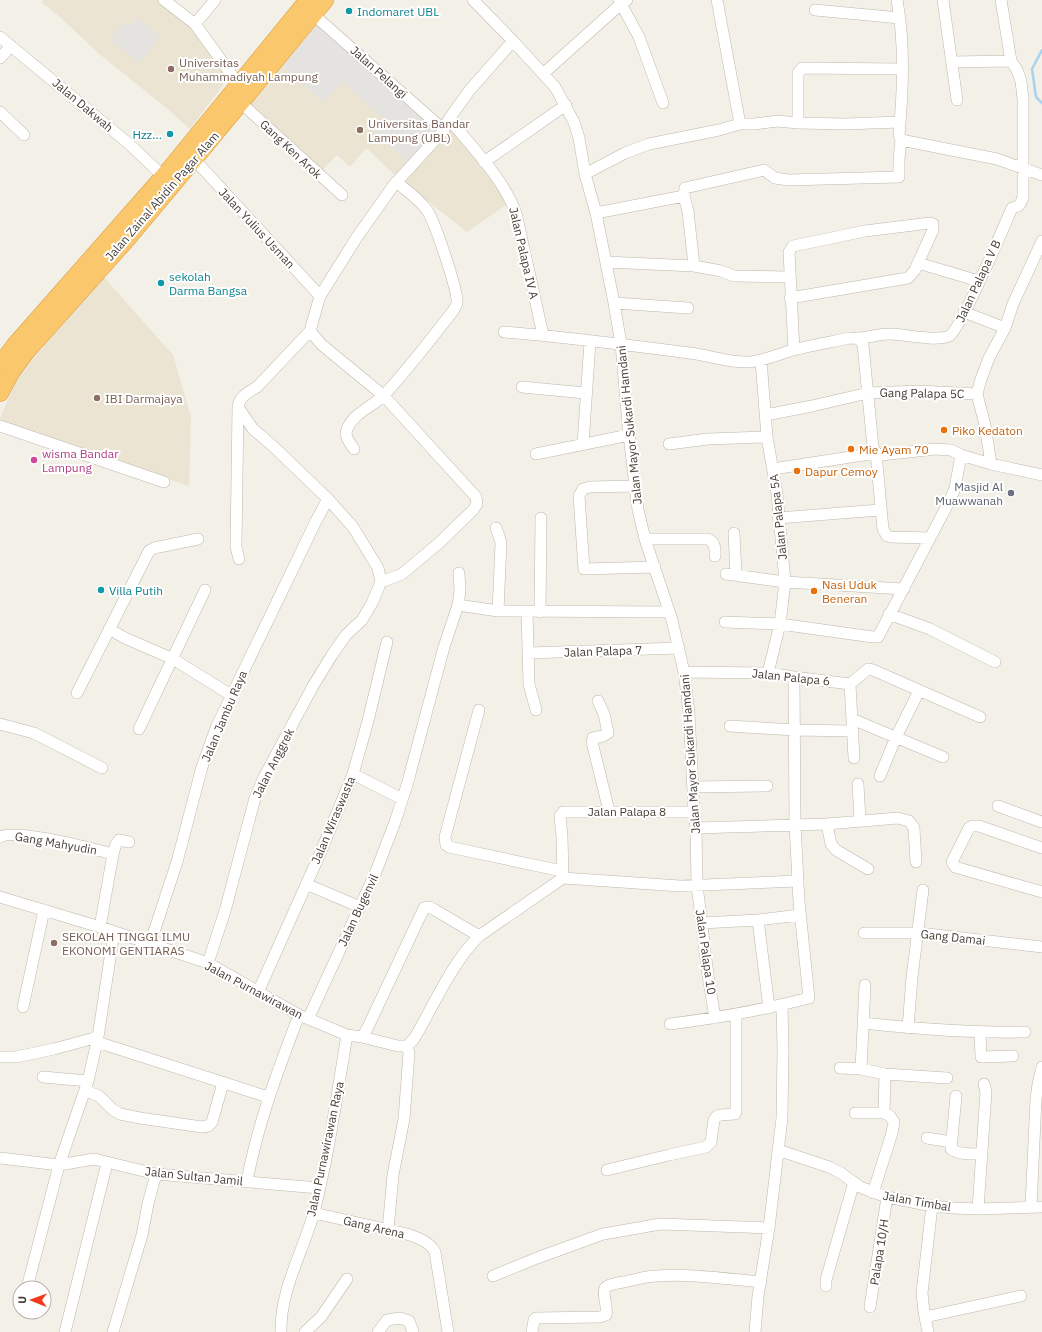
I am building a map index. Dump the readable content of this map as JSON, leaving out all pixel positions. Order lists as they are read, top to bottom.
{
  "streets": {
    "highway": ["Jalan Zainal Abidin Pagar Alam"],
    "street": [
      "Jalan Pelangi",
      "Jalan Dakwah",
      "Gang Ken Arok",
      "Jalan Yulius Usman",
      "Jalan Palapa IV A",
      "Jalan Palapa V B",
      "Gang Palapa 5C",
      "Jalan Mayor Sukardi Hamdani",
      "Jalan Palapa 5A",
      "Jalan Palapa 7",
      "Jalan Palapa 6",
      "Jalan Jambu Raya",
      "Jalan Anggrek",
      "Jalan Palapa 8",
      "Jalan Wiraswasta",
      "Gang Mahyudin",
      "Jalan Bugenvil",
      "Gang Damai",
      "Jalan Palapa 10",
      "Jalan Purnawirawan",
      "Jalan Purnawirawan Raya",
      "Jalan Sultan Jamil",
      "Jalan Timbal",
      "Gang Arena",
      "Palapa 10/H"
    ]
  },
  "crossings": [
    ["Jalan Pelangi", "Jalan Zainal Abidin Pagar Alam"],
    ["Jalan Dakwah", "Jalan Zainal Abidin Pagar Alam"],
    ["Gang Ken Arok", "Jalan Zainal Abidin Pagar Alam"],
    ["Jalan Zainal Abidin Pagar Alam", "Jalan Yulius Usman"],
    ["Gang Palapa 5C", "Jalan Palapa 5A"],
    ["Jalan Mayor Sukardi Hamdani", "Jalan Palapa 7"],
    ["Jalan Mayor Sukardi Hamdani", "Jalan Palapa 6"],
    ["Jalan Mayor Sukardi Hamdani", "Jalan Palapa 8"],
    ["Jalan Mayor Sukardi Hamdani", "Jalan Palapa 10"],
    ["Jalan Palapa 5A", "Jalan Palapa 6"],
    ["Jalan Jambu Raya", "Jalan Purnawirawan"],
    ["Jalan Anggrek", "Jalan Purnawirawan"],
    ["Jalan Wiraswasta", "Jalan Purnawirawan"],
    ["Jalan Bugenvil", "Jalan Purnawirawan"],
    ["Jalan Bugenvil", "Jalan Sultan Jamil"],
    ["Jalan Purnawirawan", "Jalan Purnawirawan Raya"],
    ["Jalan Purnawirawan Raya", "Jalan Sultan Jamil"],
    ["Jalan Purnawirawan Raya", "Gang Arena"],
    ["Jalan Timbal", "Palapa 10/H"]
  ],
  "places": [
    "Indomaret UBL",
    "Universitas Muhammadiyah Lampung",
    "Universitas Bandar Lampung (UBL)",
    "Hzz...",
    "sekolah Darma Bangsa",
    "IBI Darmajaya",
    "Piko Kedaton",
    "Mie Ayam 70",
    "wisma Bandar Lampung",
    "Dapur Cemoy",
    "Masjid Al Muawwanah",
    "Villa Putih",
    "Nasi Uduk Beneran",
    "SEKOLAH TINGGI ILMU EKONOMI GENTIARAS"
  ],
  "north": "left"
}
